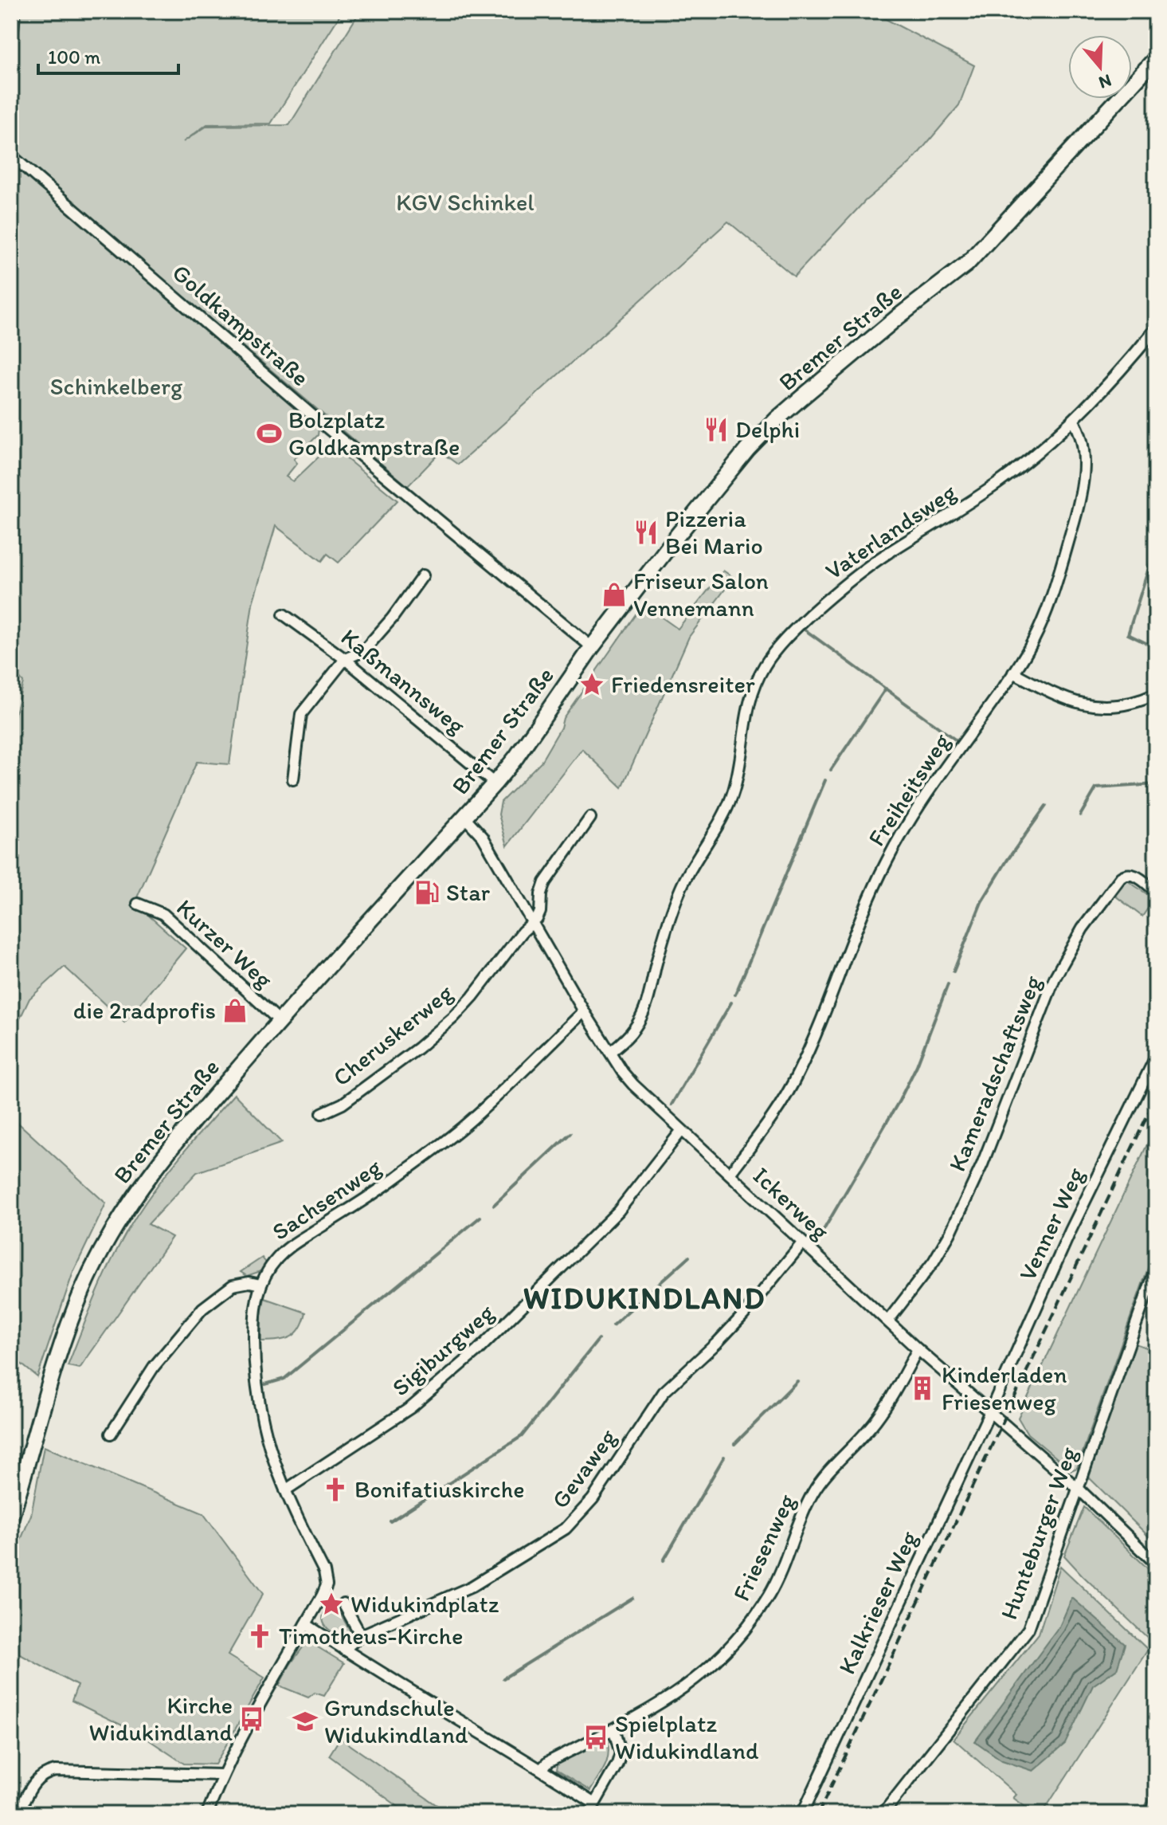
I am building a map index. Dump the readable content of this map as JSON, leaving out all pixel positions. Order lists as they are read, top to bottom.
{
  "streets": {
    "main road": ["Bremer Straße"],
    "street": [
      "Goldkampstraße",
      "Vaterlandsweg",
      "Kaßmannsweg",
      "Freiheitsweg",
      "Kurzer Weg",
      "Cheruskerweg",
      "Kameradschaftsweg",
      "Sachsenweg",
      "Ickerweg",
      "Venner Weg",
      "Sigiburgweg",
      "Gevaweg",
      "Hunteburger Weg",
      "Friesenweg",
      "Kalkrieser Weg"
    ]
  },
  "crossings": [
    ["Goldkampstraße", "Bremer Straße"],
    ["Bremer Straße", "Kaßmannsweg"],
    ["Bremer Straße", "Kurzer Weg"],
    ["Bremer Straße", "Ickerweg"],
    ["Vaterlandsweg", "Freiheitsweg"],
    ["Vaterlandsweg", "Ickerweg"],
    ["Freiheitsweg", "Ickerweg"],
    ["Cheruskerweg", "Ickerweg"],
    ["Kameradschaftsweg", "Ickerweg"],
    ["Sachsenweg", "Ickerweg"],
    ["Sachsenweg", "Sigiburgweg"],
    ["Ickerweg", "Venner Weg"],
    ["Ickerweg", "Sigiburgweg"],
    ["Ickerweg", "Gevaweg"],
    ["Ickerweg", "Hunteburger Weg"],
    ["Ickerweg", "Friesenweg"],
    ["Ickerweg", "Kalkrieser Weg"],
    ["Venner Weg", "Kalkrieser Weg"]
  ],
  "districts": ["WIDUKINDLAND"],
  "parks": ["KGV Schinkel", "Schinkelberg"],
  "places": {
    "restaurant": ["Delphi", "Pizzeria Bei Mario"],
    "sports": ["Bolzplatz Goldkampstraße"],
    "shop": ["Friseur Salon Vennemann", "die 2radprofis"],
    "place": ["Friedensreiter", "Widukindplatz"],
    "fuel station": ["Star"],
    "building": ["Kinderladen Friesenweg"],
    "church": ["Bonifatiuskirche", "Timotheus-Kirche"],
    "bus stop": ["Kirche Widukindland", "Spielplatz Widukindland"],
    "school or university": ["Grundschule Widukindland"]
  },
  "scale_bar": "100 m",
  "north": "bottom"
}
